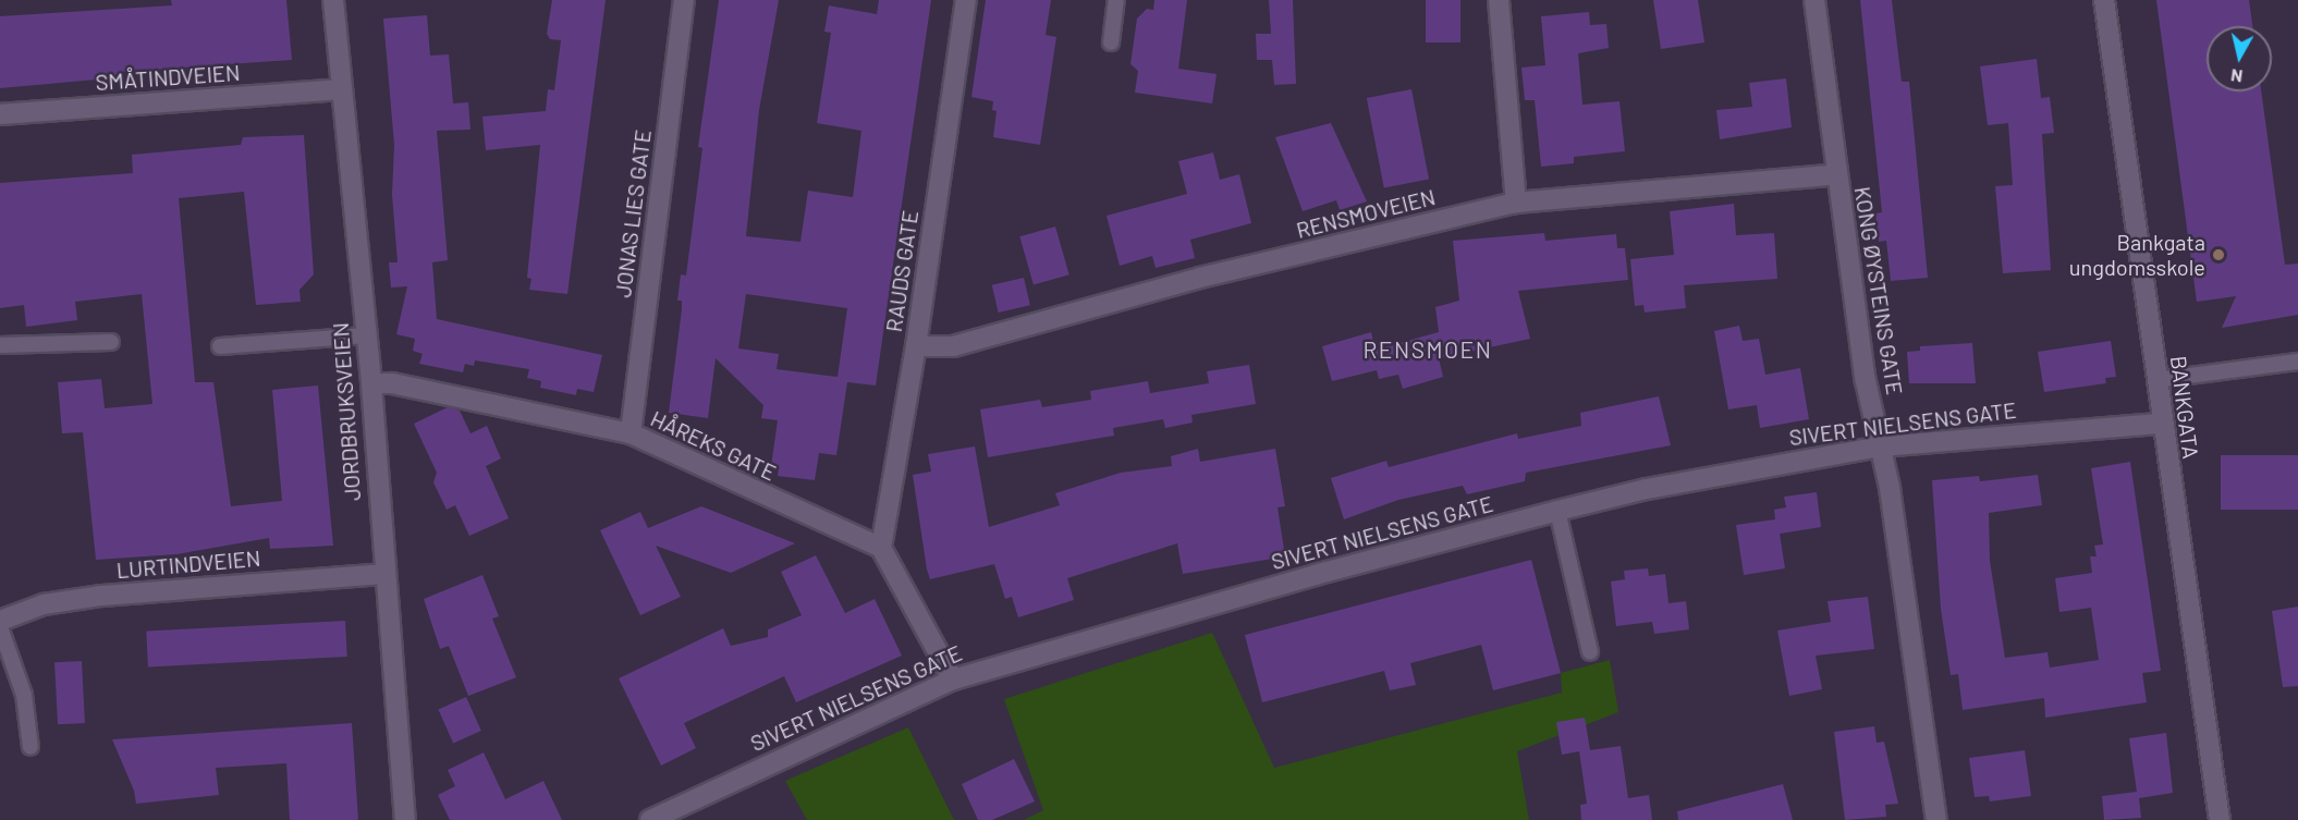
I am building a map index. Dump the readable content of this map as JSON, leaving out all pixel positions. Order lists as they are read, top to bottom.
{
  "streets": {
    "street": [
      "SMÅTINDVEIEN",
      "JONAS LIES GATE",
      "RENSMOVEIEN",
      "RAUDS GATE",
      "KONG ØYSTEINS GATE",
      "BANKGATA",
      "JORDBRUKSVEIEN",
      "SIVERT NIELSENS GATE",
      "HÅREKS GATE",
      "LURTINDVEIEN"
    ]
  },
  "crossings": [
    ["SMÅTINDVEIEN", "JORDBRUKSVEIEN"],
    ["JONAS LIES GATE", "HÅREKS GATE"],
    ["RENSMOVEIEN", "RAUDS GATE"],
    ["RENSMOVEIEN", "KONG ØYSTEINS GATE"],
    ["RAUDS GATE", "HÅREKS GATE"],
    ["KONG ØYSTEINS GATE", "SIVERT NIELSENS GATE"],
    ["BANKGATA", "SIVERT NIELSENS GATE"],
    ["JORDBRUKSVEIEN", "HÅREKS GATE"],
    ["JORDBRUKSVEIEN", "LURTINDVEIEN"]
  ],
  "districts": ["RENSMOEN"],
  "places": ["Bankgata ungdomsskole"],
  "north": "bottom"
}
